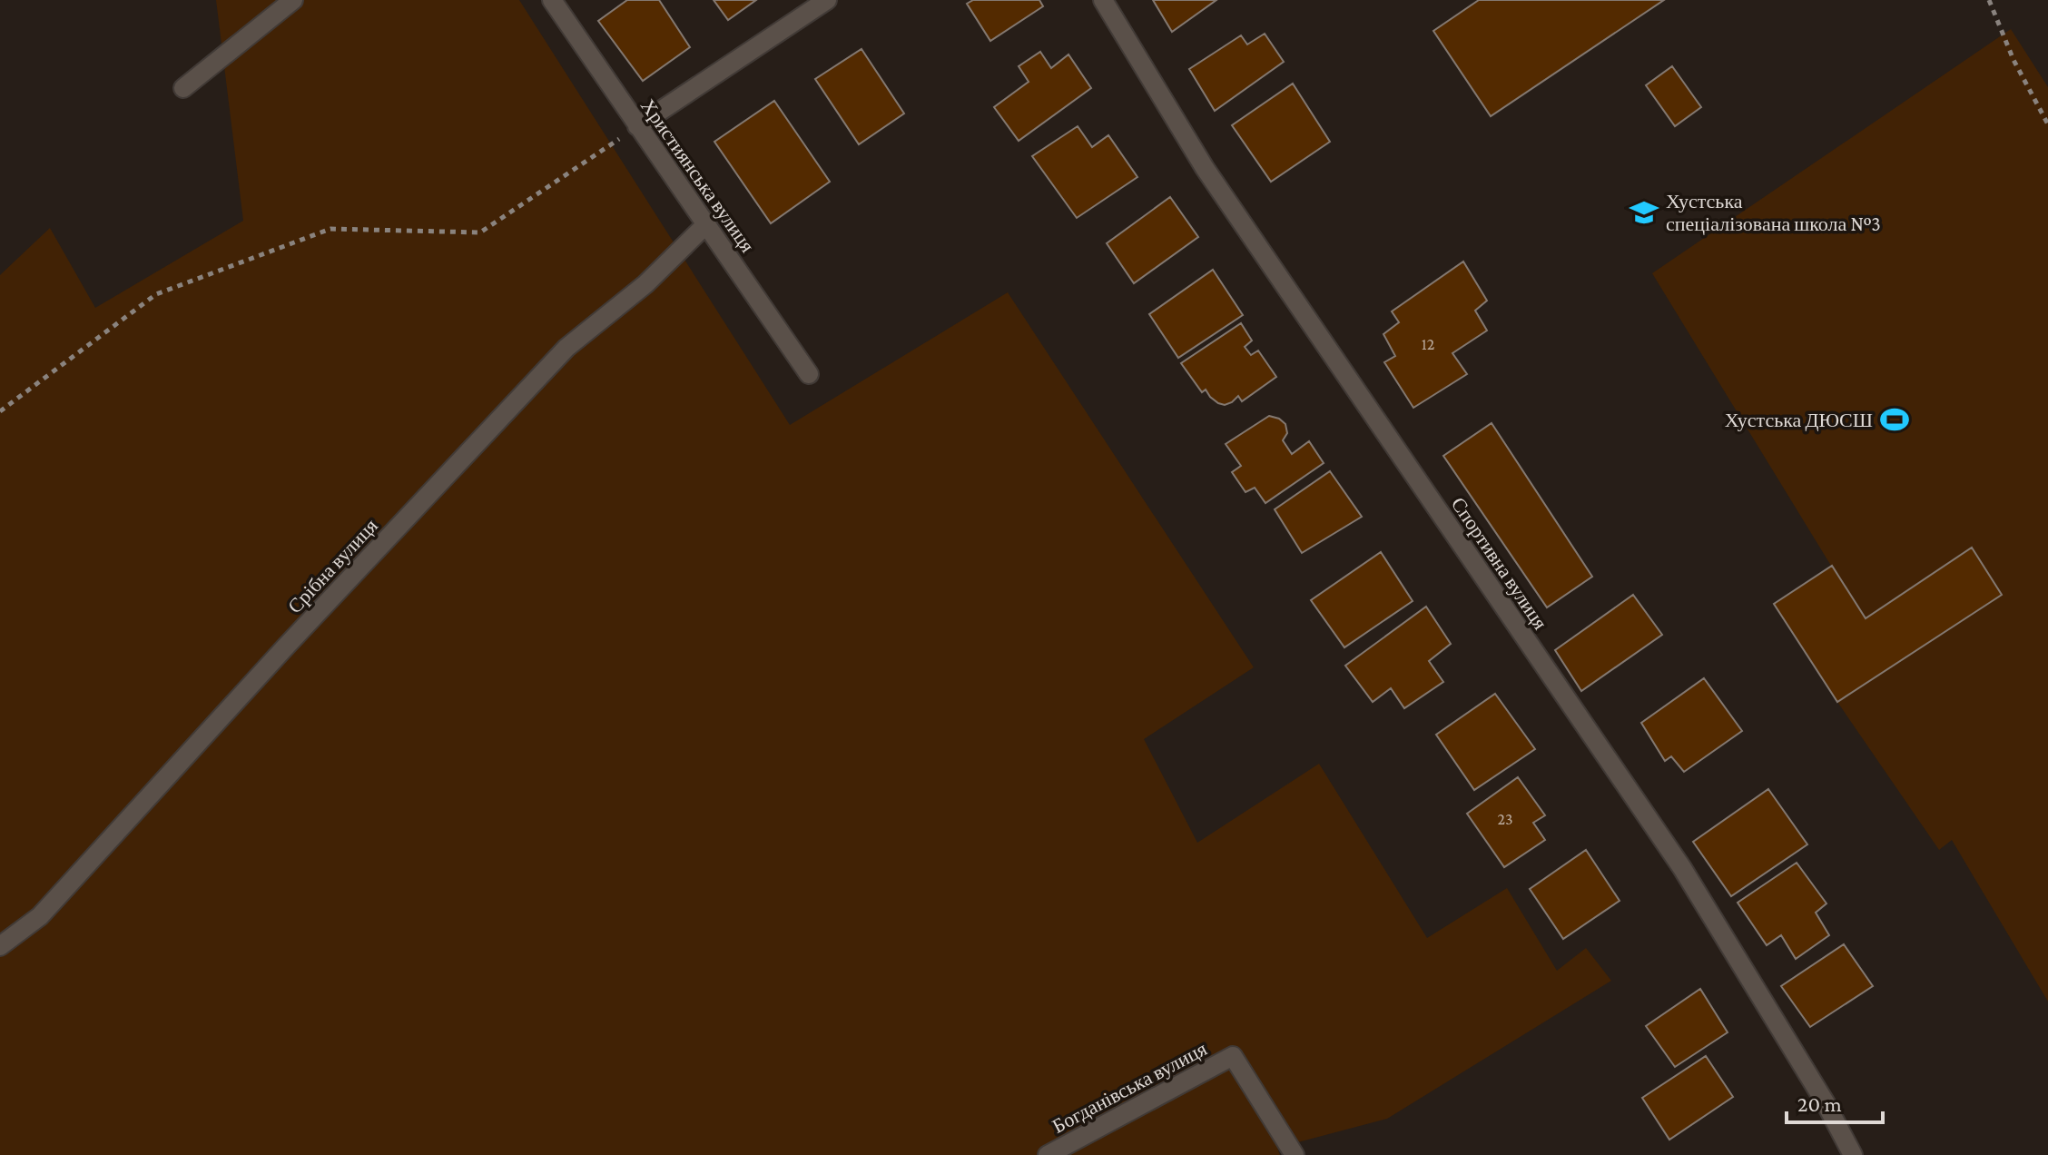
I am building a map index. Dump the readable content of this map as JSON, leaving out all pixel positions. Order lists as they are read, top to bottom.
{
  "streets": {
    "street": [
      "Християнська вулиця",
      "Спортивна вулиця",
      "Срібна вулиця",
      "Богданівська вулиця"
    ]
  },
  "crossings": [
    ["Християнська вулиця", "Срібна вулиця"]
  ],
  "places": {
    "school or university": ["Хустська спеціалізована школа №3"],
    "sports": ["Хустська ДЮСШ"]
  },
  "house_numbers": ["12", "23"],
  "scale_bar": "20 m"
}
